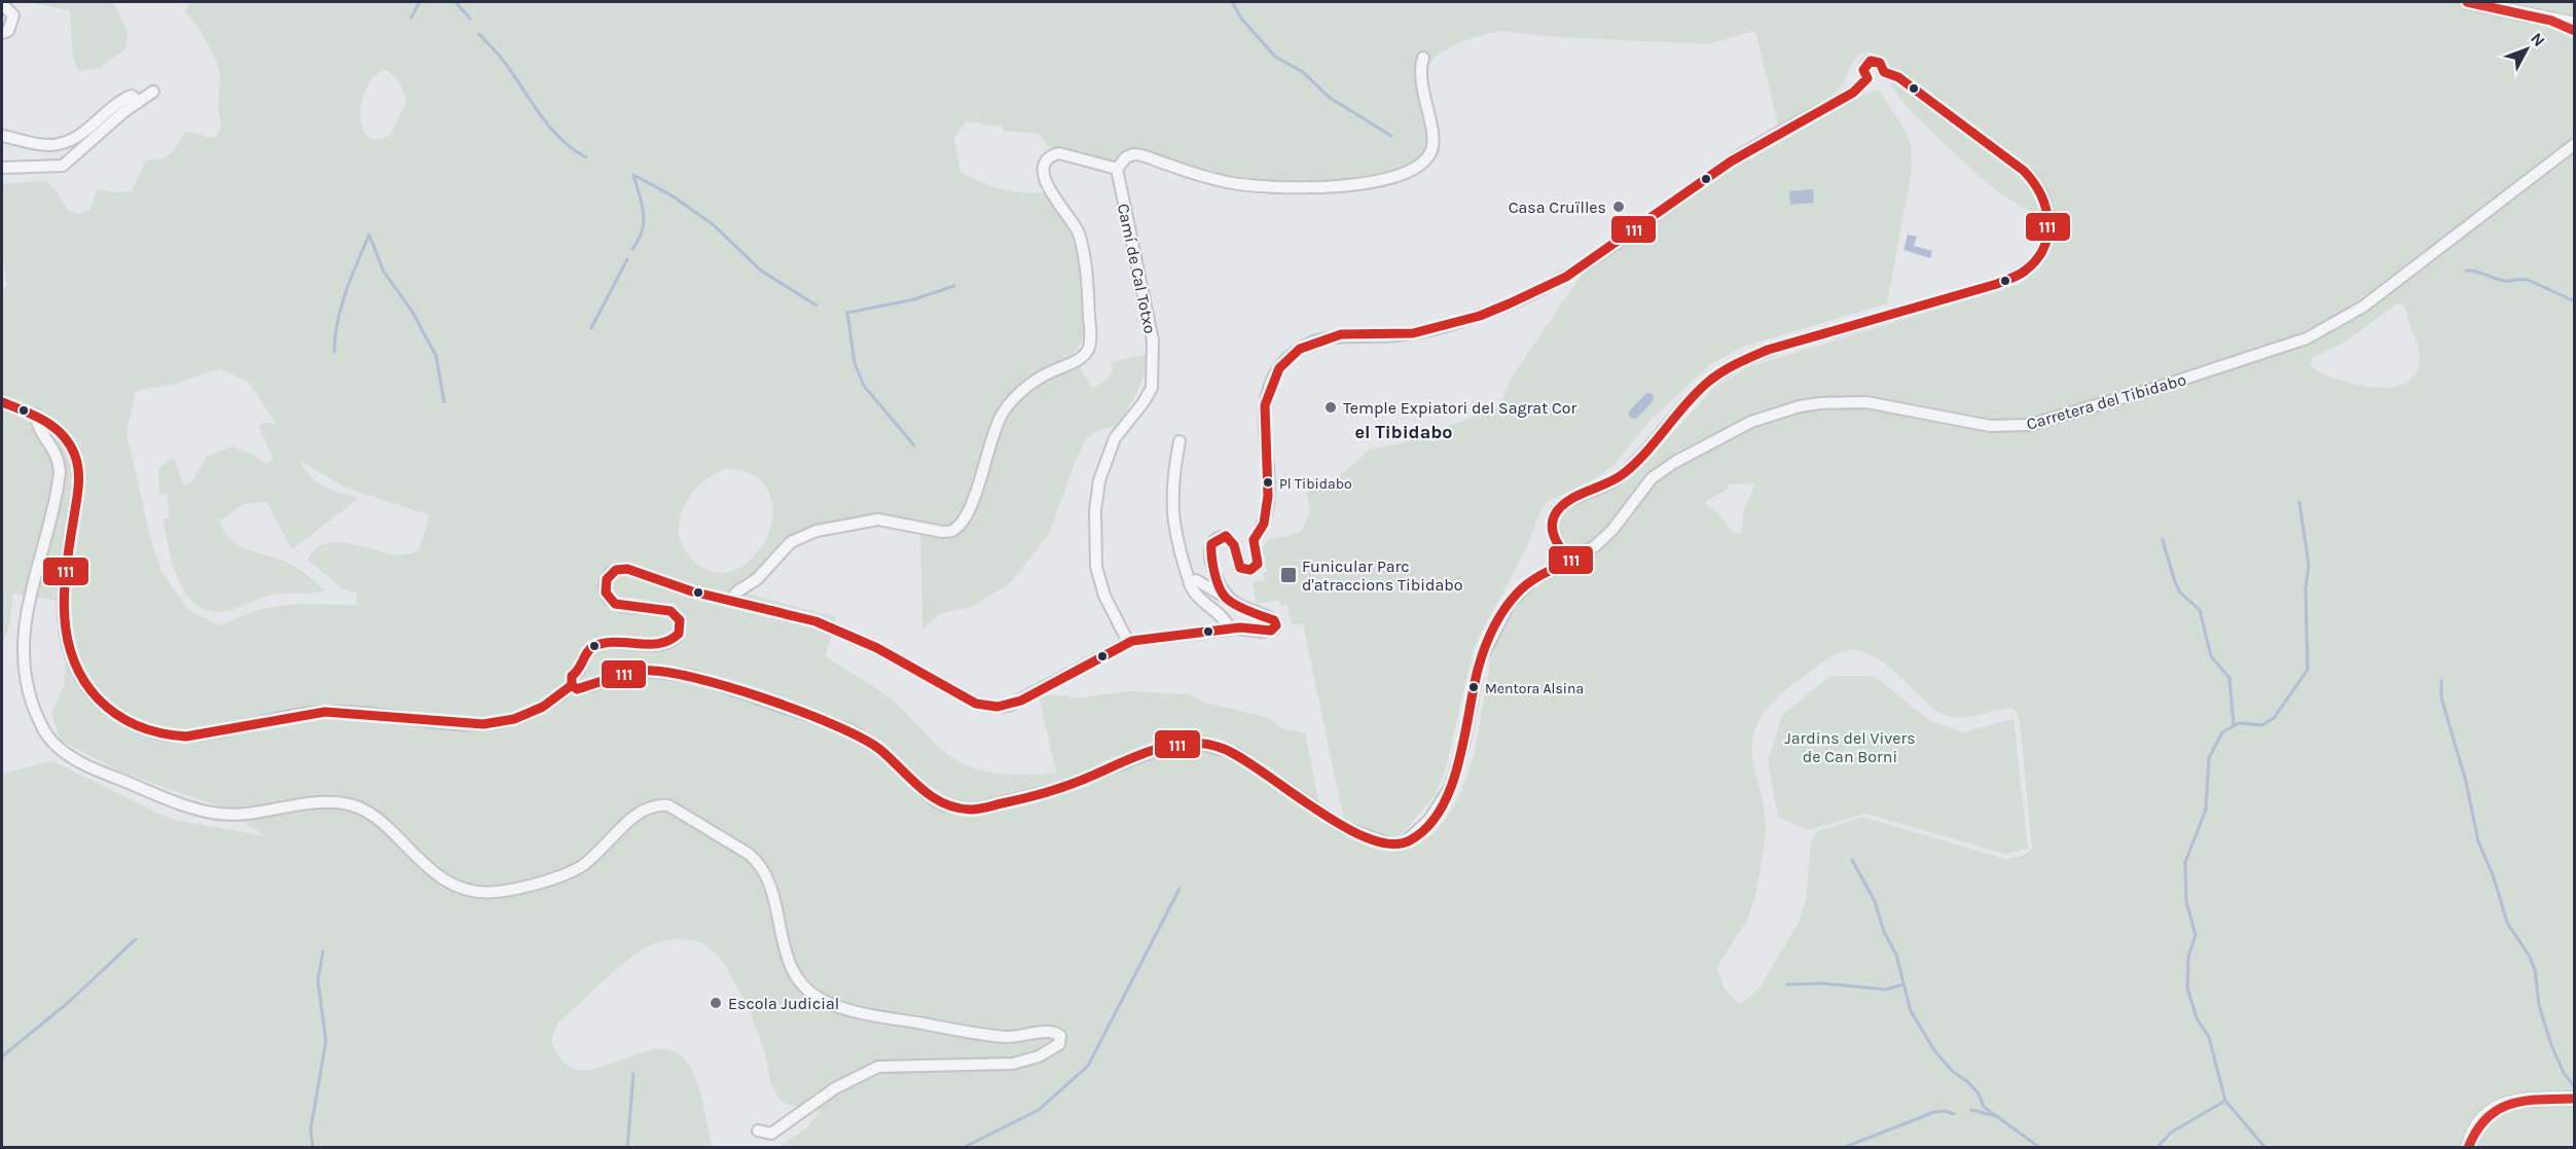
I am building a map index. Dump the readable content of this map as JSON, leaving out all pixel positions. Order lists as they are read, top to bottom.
{
  "streets": {
    "street": ["Camí de Cal Totxo", "Carretera del Tibidabo"]
  },
  "districts": ["el Tibidabo"],
  "parks": ["Jardins del Vivers de Can Borni"],
  "places": {
    "other": [
      "Casa Cruïlles",
      "Temple Expiatori del Sagrat Cor",
      "Pl Tibidabo",
      "Mentora Alsina",
      "Escola Judicial"
    ],
    "transit": ["Funicular Parc d'atraccions Tibidabo"]
  },
  "lines": ["transit line 111"],
  "north": "top right"
}
